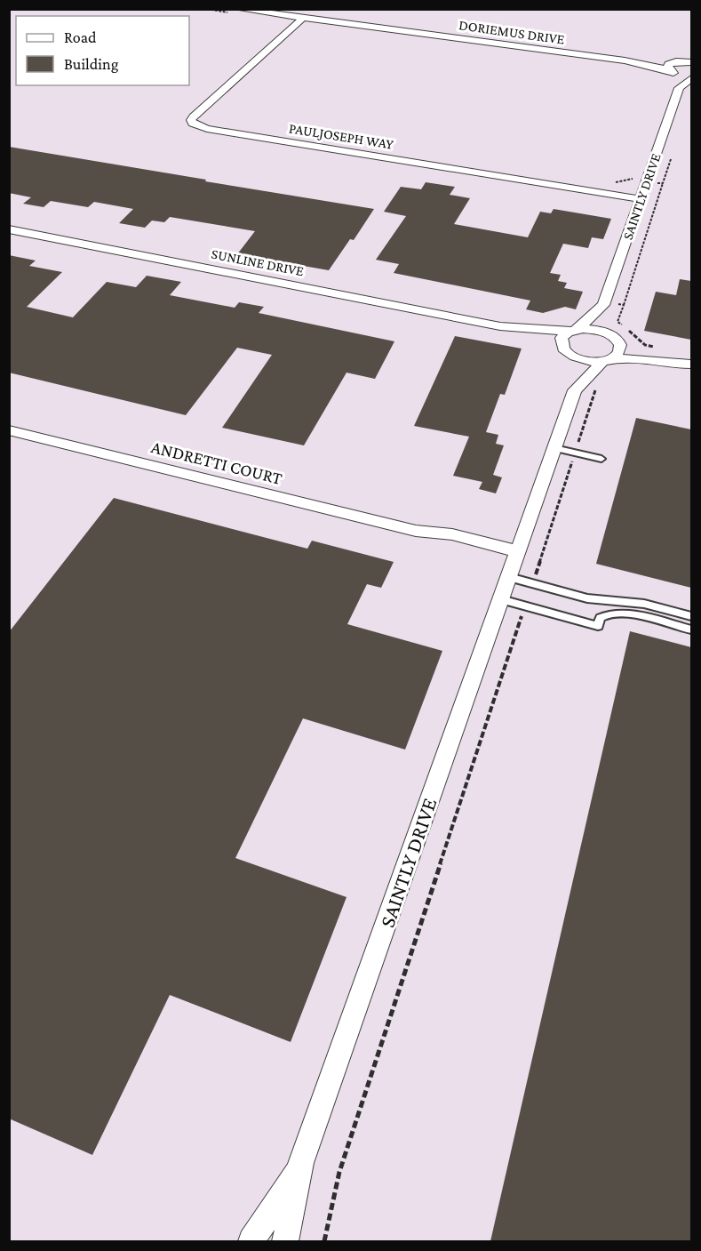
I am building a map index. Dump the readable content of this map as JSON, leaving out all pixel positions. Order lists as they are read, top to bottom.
{
  "streets": {
    "street": [
      "DORIEMUS DRIVE",
      "PAULJOSEPH WAY",
      "SAINTLY DRIVE",
      "SUNLINE DRIVE",
      "ANDRETTI COURT"
    ]
  },
  "crossings": [
    ["DORIEMUS DRIVE", "PAULJOSEPH WAY"],
    ["PAULJOSEPH WAY", "SAINTLY DRIVE"],
    ["SAINTLY DRIVE", "SUNLINE DRIVE"],
    ["SAINTLY DRIVE", "ANDRETTI COURT"]
  ],
  "legend": ["Road", "Building"]
}
